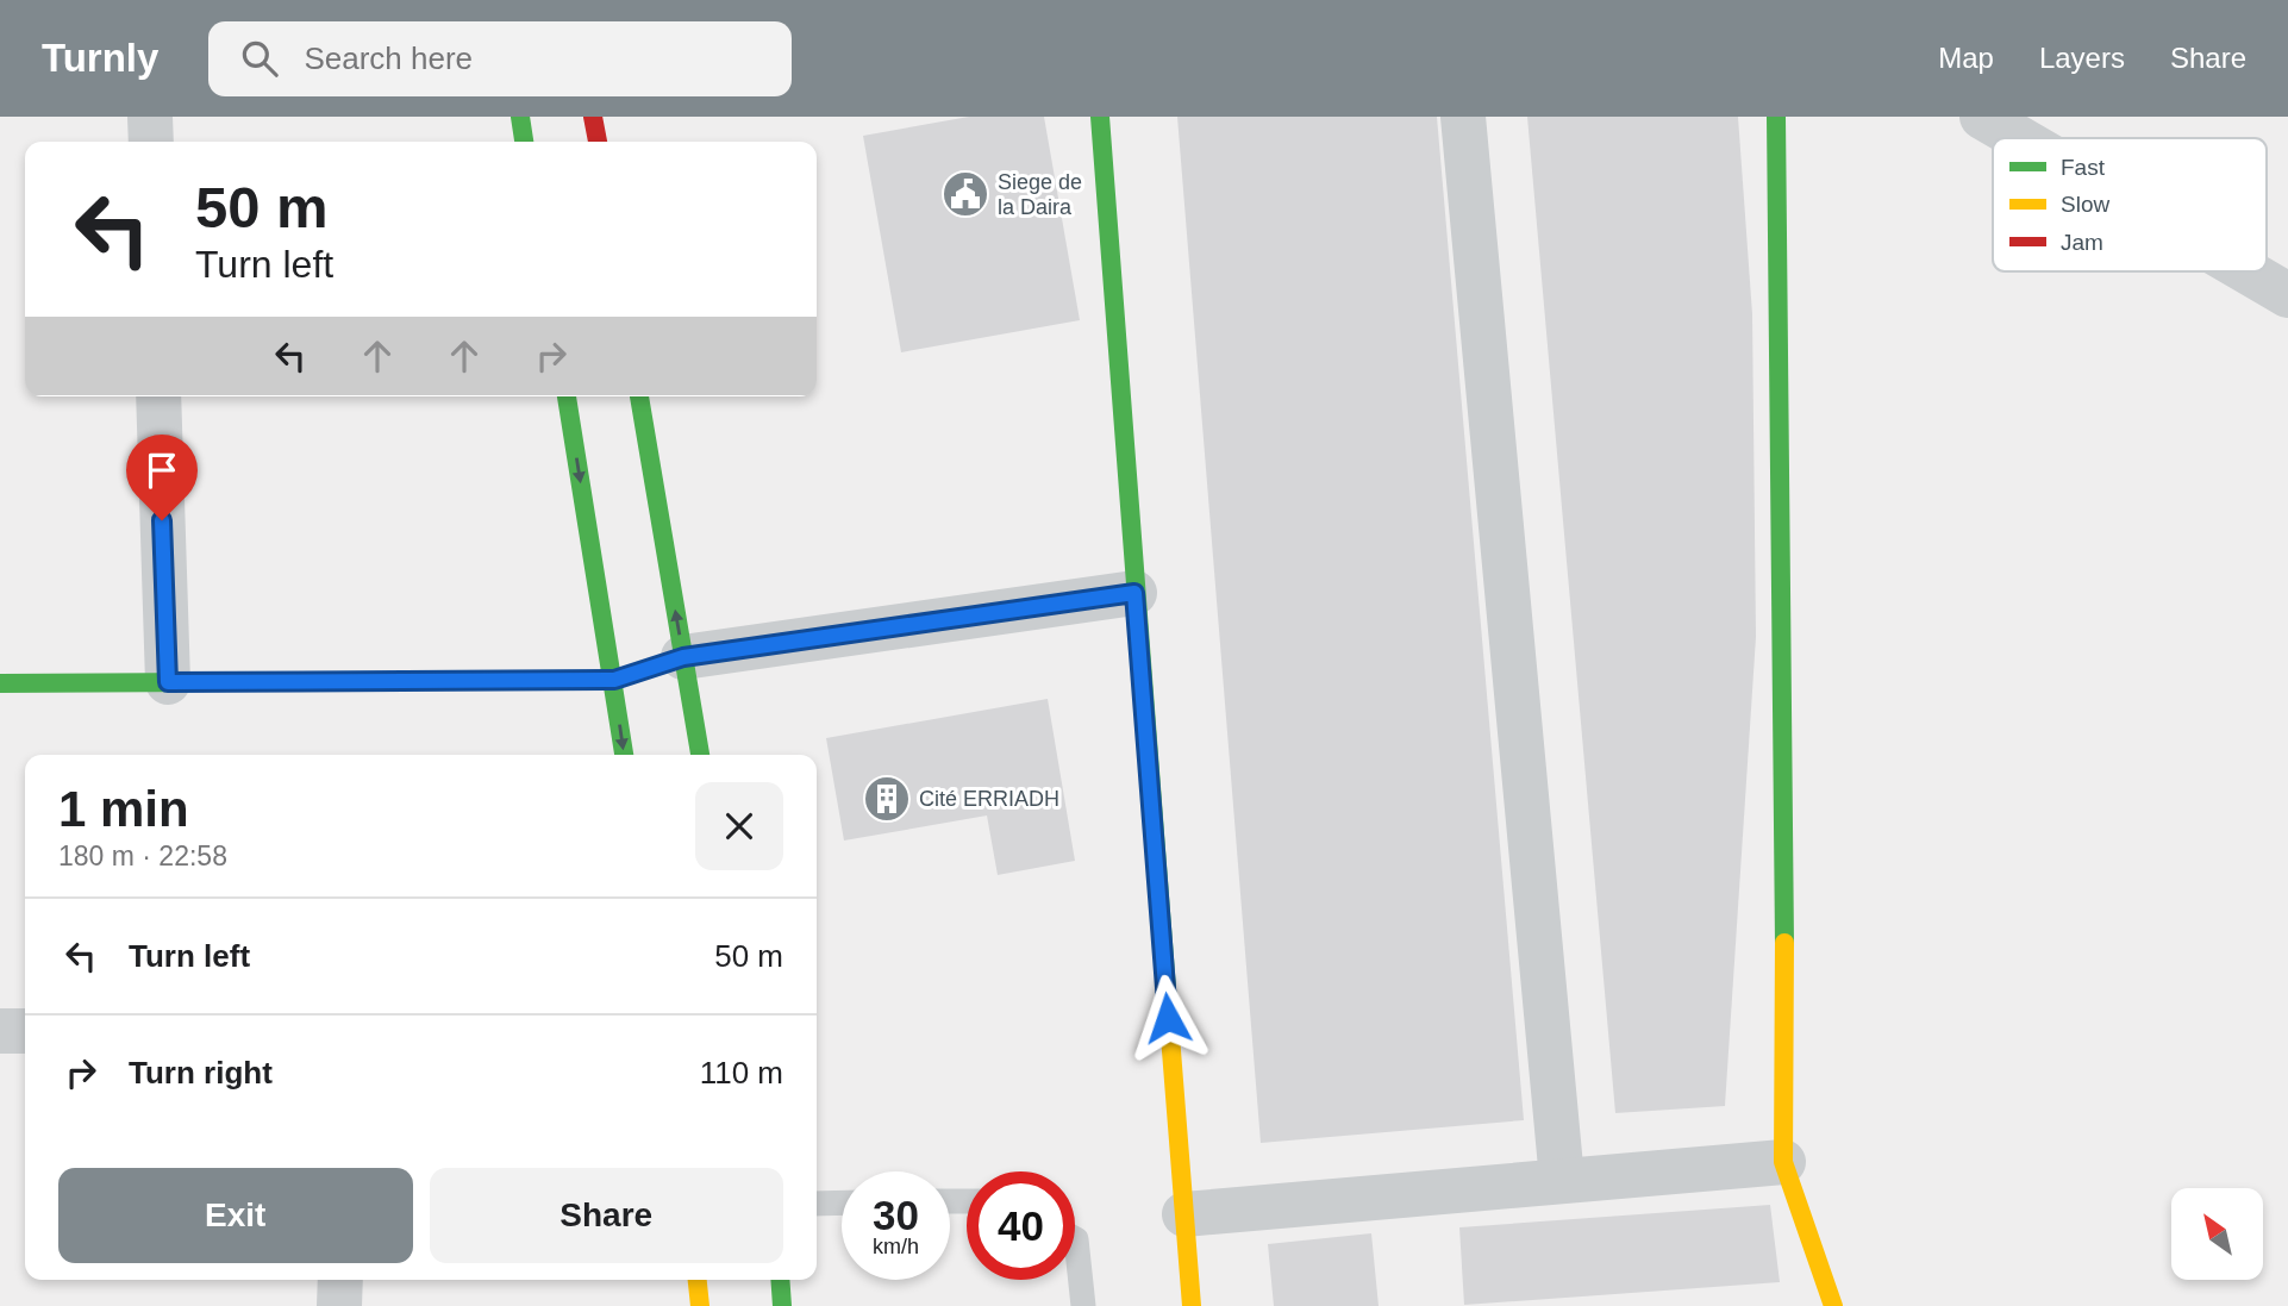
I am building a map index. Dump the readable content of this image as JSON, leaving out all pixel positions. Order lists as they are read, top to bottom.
{
  "places": {
    "public building": ["Siege de la Daira"],
    "building": ["Cité ERRIADH"]
  },
  "legend": ["Fast", "Slow", "Jam"],
  "north": "top left",
  "page": {
    "header": "Turnly",
    "search": "Search here",
    "nav": ["Map", "Layers", "Share"],
    "turn": ["50 m", "Turn left"],
    "heading": ["1 min", "180 m · 22:58"],
    "list": [
      {
        "name": "Turn left",
        "value": "50 m"
      },
      {
        "name": "Turn right",
        "value": "110 m"
      }
    ],
    "buttons": ["Exit", "Share"],
    "speed": "30 km/h",
    "limit": "40"
  }
}
